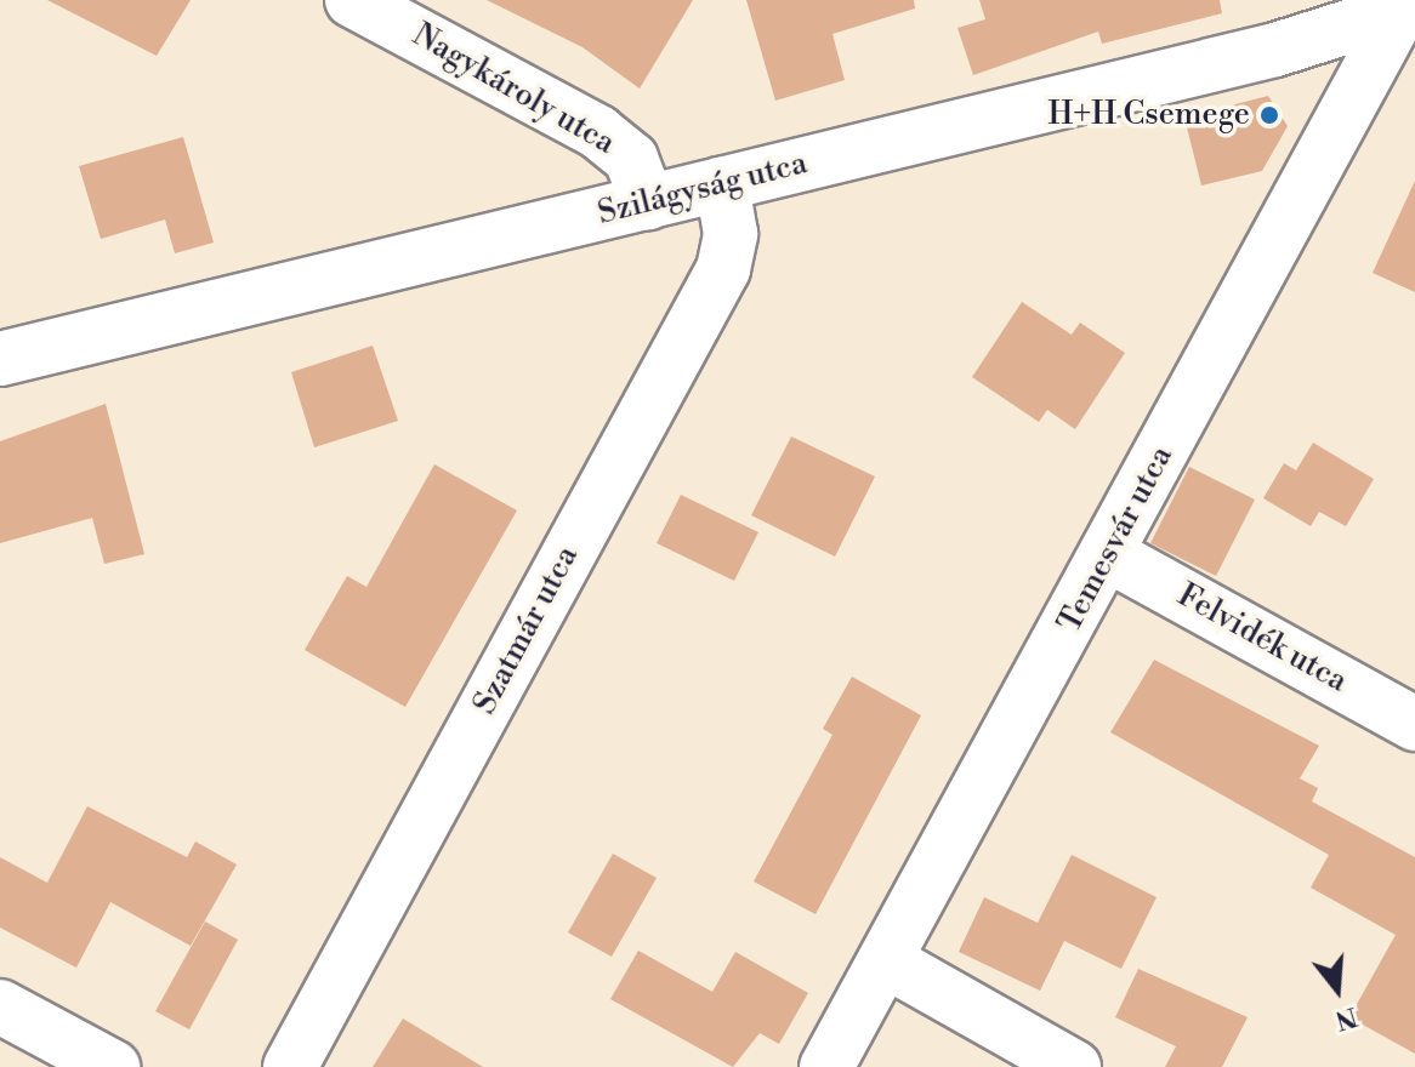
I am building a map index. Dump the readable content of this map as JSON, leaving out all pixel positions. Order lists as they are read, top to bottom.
{
  "streets": {
    "street": [
      "Nagykároly utca",
      "Szilágyság utca",
      "Temesvár utca",
      "Szatmár utca",
      "Felvidék utca"
    ]
  },
  "crossings": [
    ["Nagykároly utca", "Szilágyság utca"],
    ["Szilágyság utca", "Temesvár utca"],
    ["Szilágyság utca", "Szatmár utca"],
    ["Temesvár utca", "Felvidék utca"]
  ],
  "places": ["H+H Csemege"],
  "north": "bottom"
}
